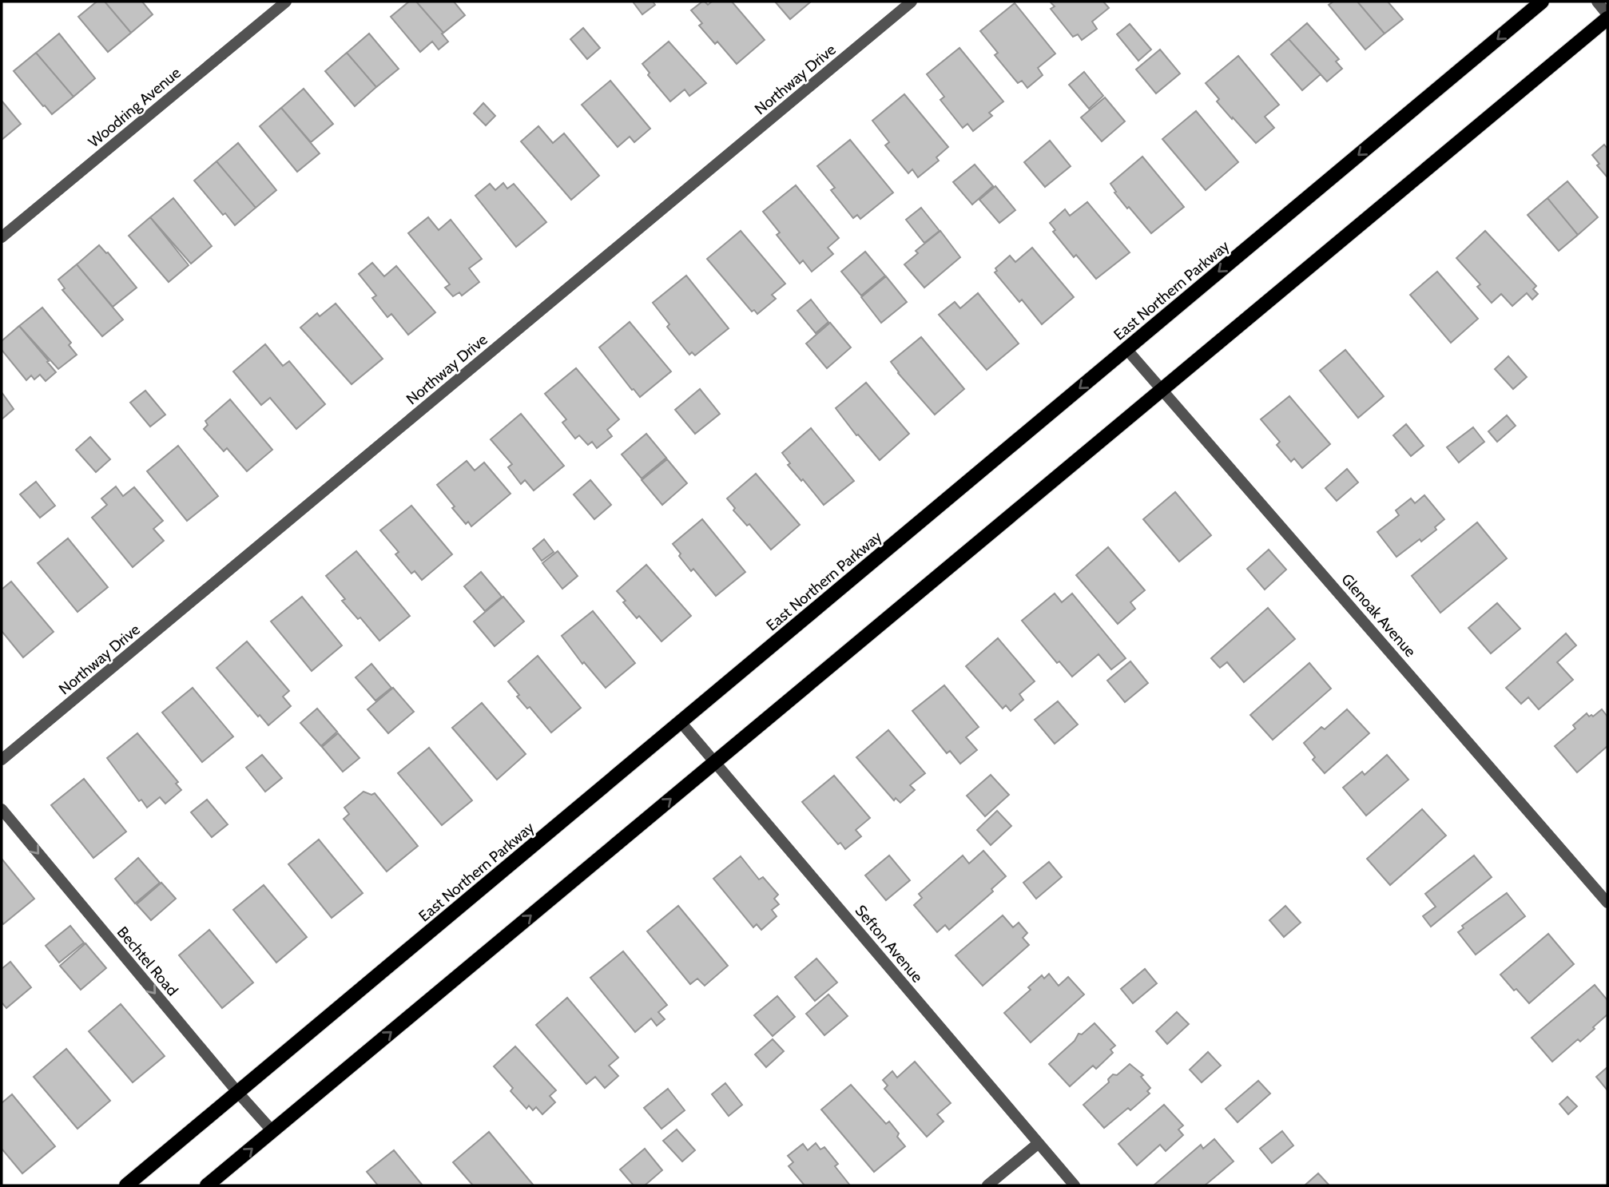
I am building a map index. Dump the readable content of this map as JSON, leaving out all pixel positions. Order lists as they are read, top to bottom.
{
  "streets": {
    "main road": ["East Northern Parkway"],
    "street": [
      "Northway Drive",
      "Woodring Avenue",
      "Glenoak Avenue",
      "Sefton Avenue",
      "Bechtel Road"
    ]
  },
  "crossings": [
    ["East Northern Parkway", "Glenoak Avenue"],
    ["East Northern Parkway", "Sefton Avenue"],
    ["East Northern Parkway", "Bechtel Road"]
  ],
  "one_way": ["Bechtel Road"]
}
